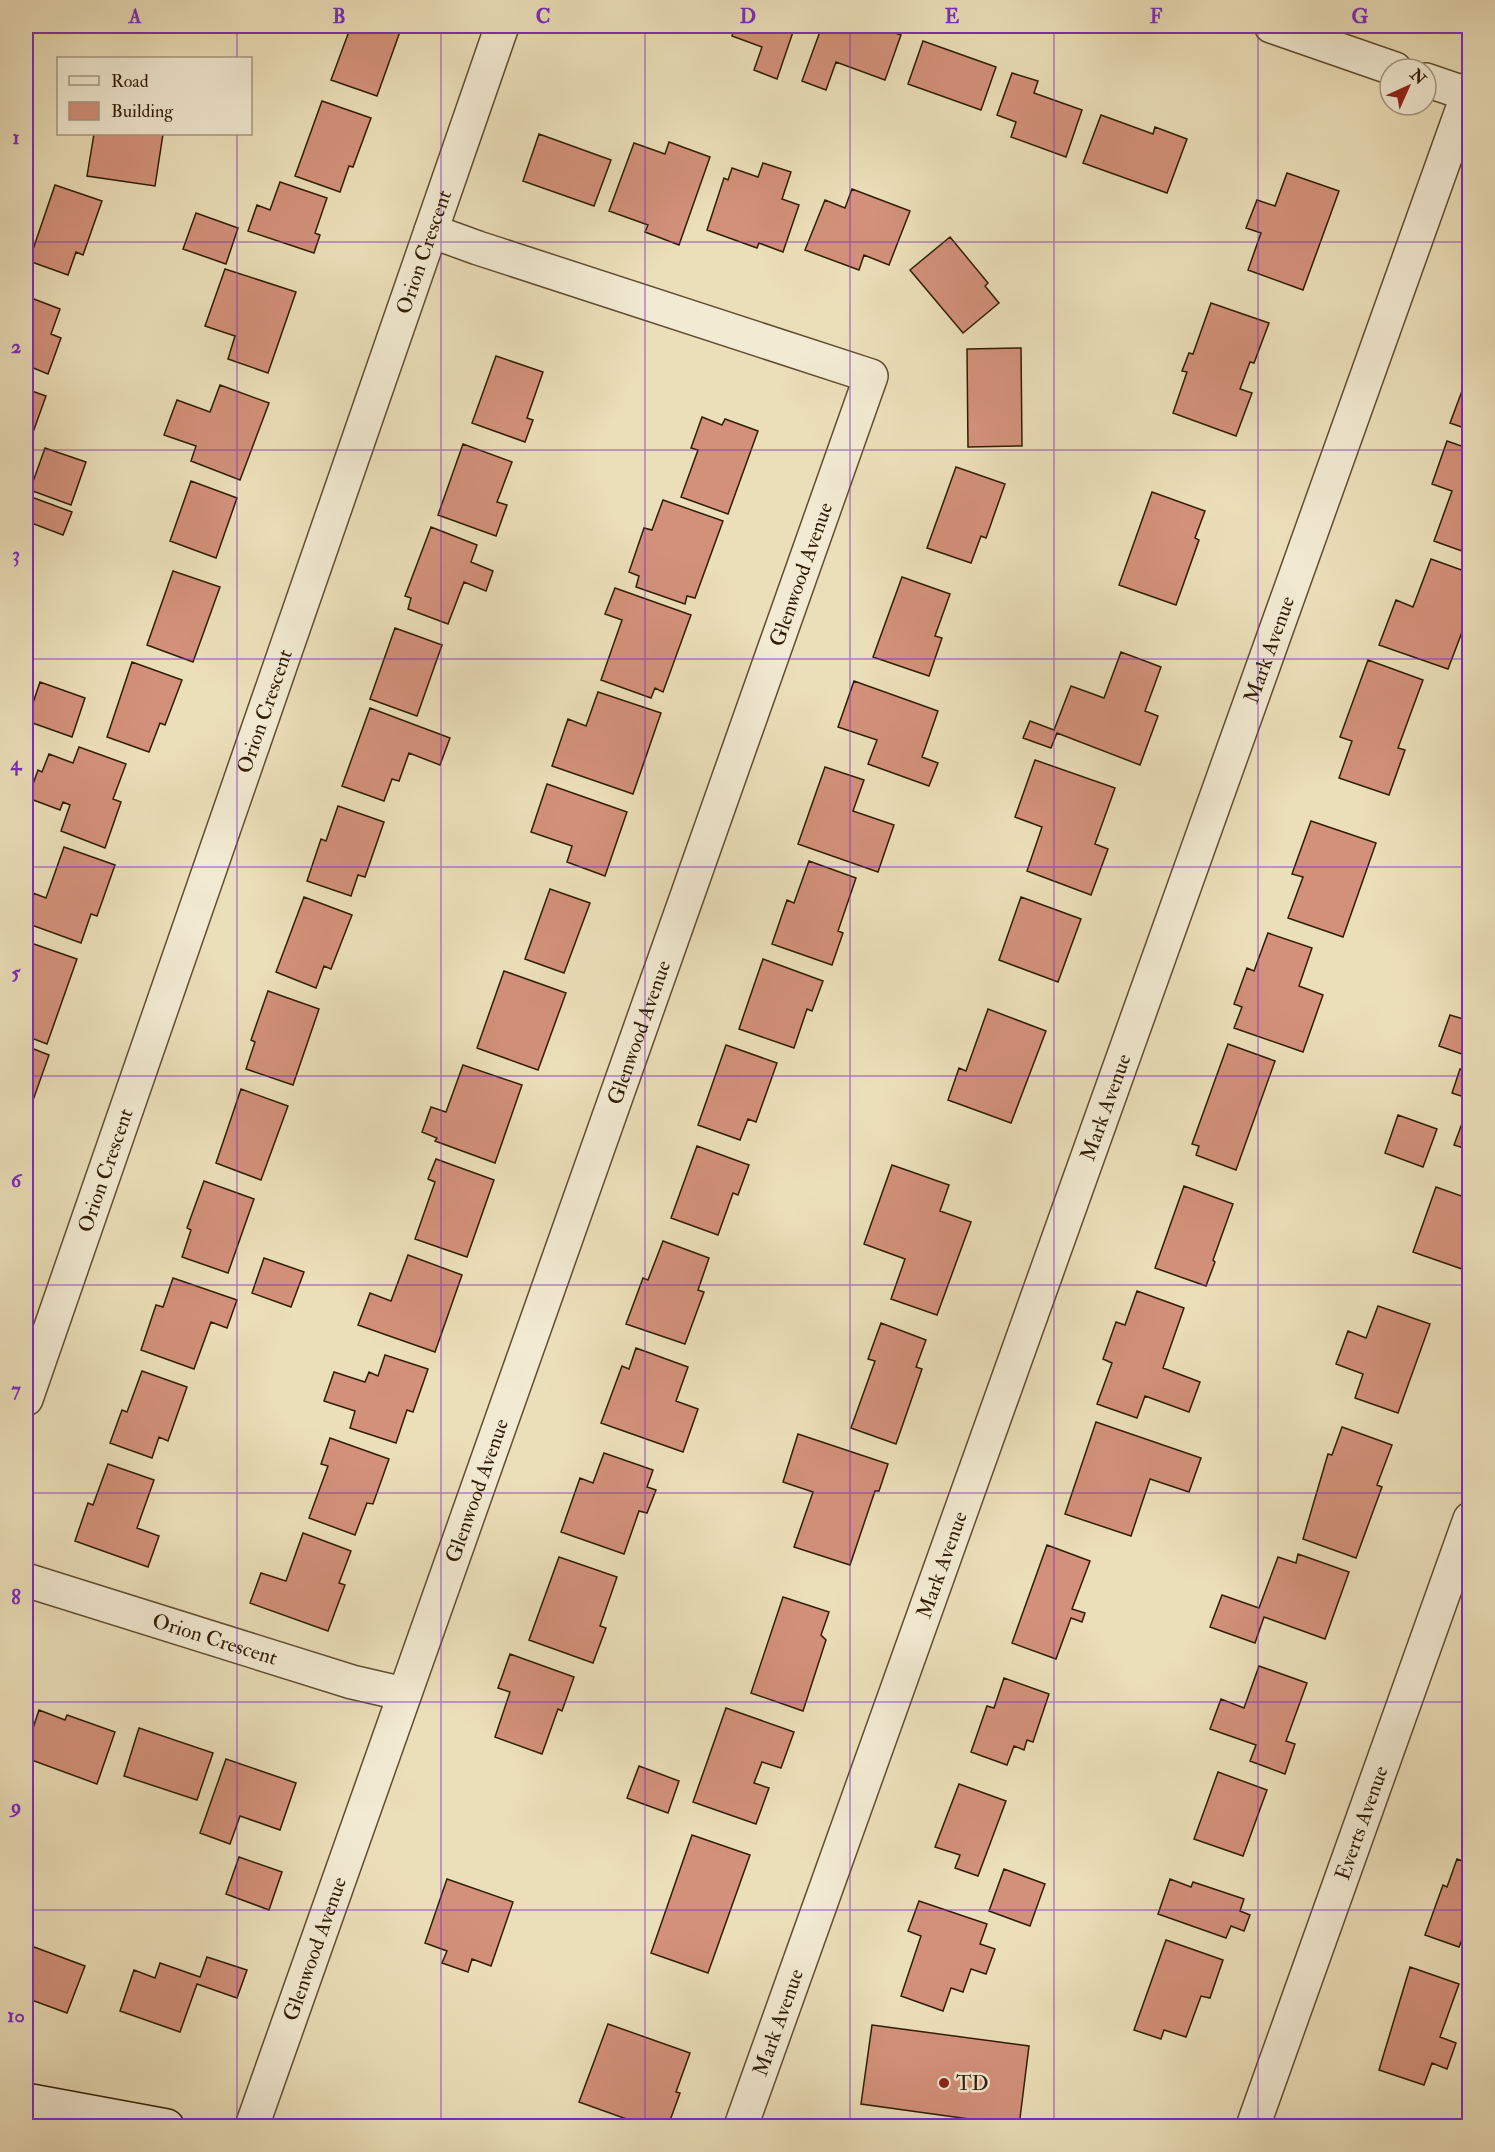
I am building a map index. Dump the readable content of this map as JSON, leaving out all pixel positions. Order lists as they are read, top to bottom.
{
  "streets": {
    "street": [
      "Orion Crescent",
      "Glenwood Avenue",
      "Mark Avenue",
      "Everts Avenue"
    ]
  },
  "crossings": [
    ["Orion Crescent", "Glenwood Avenue"]
  ],
  "places": ["TD"],
  "legend": ["Road", "Building"],
  "north": "top right",
  "grid": {
    "columns": [
      "A",
      "B",
      "C",
      "D",
      "E",
      "F",
      "G"
    ],
    "rows": [
      "1",
      "2",
      "3",
      "4",
      "5",
      "6",
      "7",
      "8",
      "9",
      "10"
    ]
  }
}
